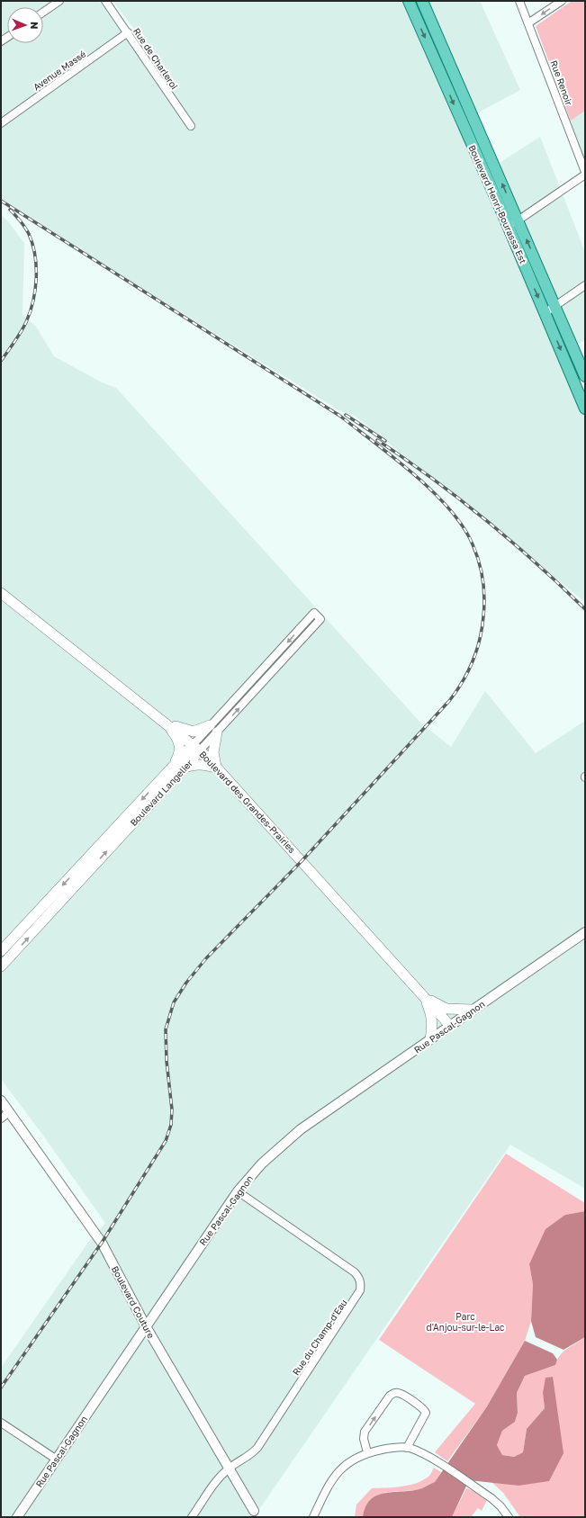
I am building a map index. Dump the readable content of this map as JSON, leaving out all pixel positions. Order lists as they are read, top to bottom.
{
  "streets": {
    "main road": ["Boulevard Henri-Bourassa Est", "Boulevard Langelier", "Boulevard des Grandes-Prairies"],
    "street": [
      "Rue de Charleroi",
      "Avenue Massé",
      "Rue Renoir",
      "Rue Pascal-Gagnon",
      "Boulevard Couture",
      "Rue du Champ-d'Eau"
    ]
  },
  "crossings": [
    ["Rue de Charleroi", "Avenue Massé"],
    ["Boulevard Langelier", "Boulevard des Grandes-Prairies"],
    ["Boulevard des Grandes-Prairies", "Rue Pascal-Gagnon"],
    ["Rue Pascal-Gagnon", "Boulevard Couture"],
    ["Rue Pascal-Gagnon", "Rue du Champ-d'Eau"],
    ["Boulevard Couture", "Rue du Champ-d'Eau"]
  ],
  "parks": ["Parc d'Anjou-sur-le-Lac"],
  "north": "right"
}
